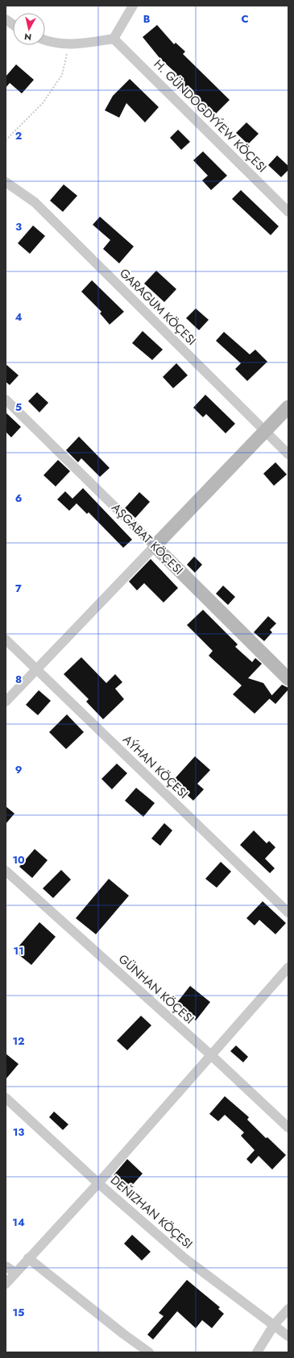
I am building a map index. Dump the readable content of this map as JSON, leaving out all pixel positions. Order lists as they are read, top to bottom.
{
  "streets": {
    "street": [
      "H. GÜNDOGDYÝEW KÖÇESI",
      "GARAGUM KÖÇESI",
      "AŞGABAT KÖÇESI",
      "AÝHAN KÖÇESI",
      "GÜNHAN KÖÇESI",
      "DEŇIZHAN KÖÇESI"
    ]
  },
  "north": "bottom",
  "grid": {
    "columns": ["B", "C"],
    "rows": [
      "2",
      "3",
      "4",
      "5",
      "6",
      "7",
      "8",
      "9",
      "10",
      "11",
      "12",
      "13",
      "14",
      "15"
    ]
  }
}
